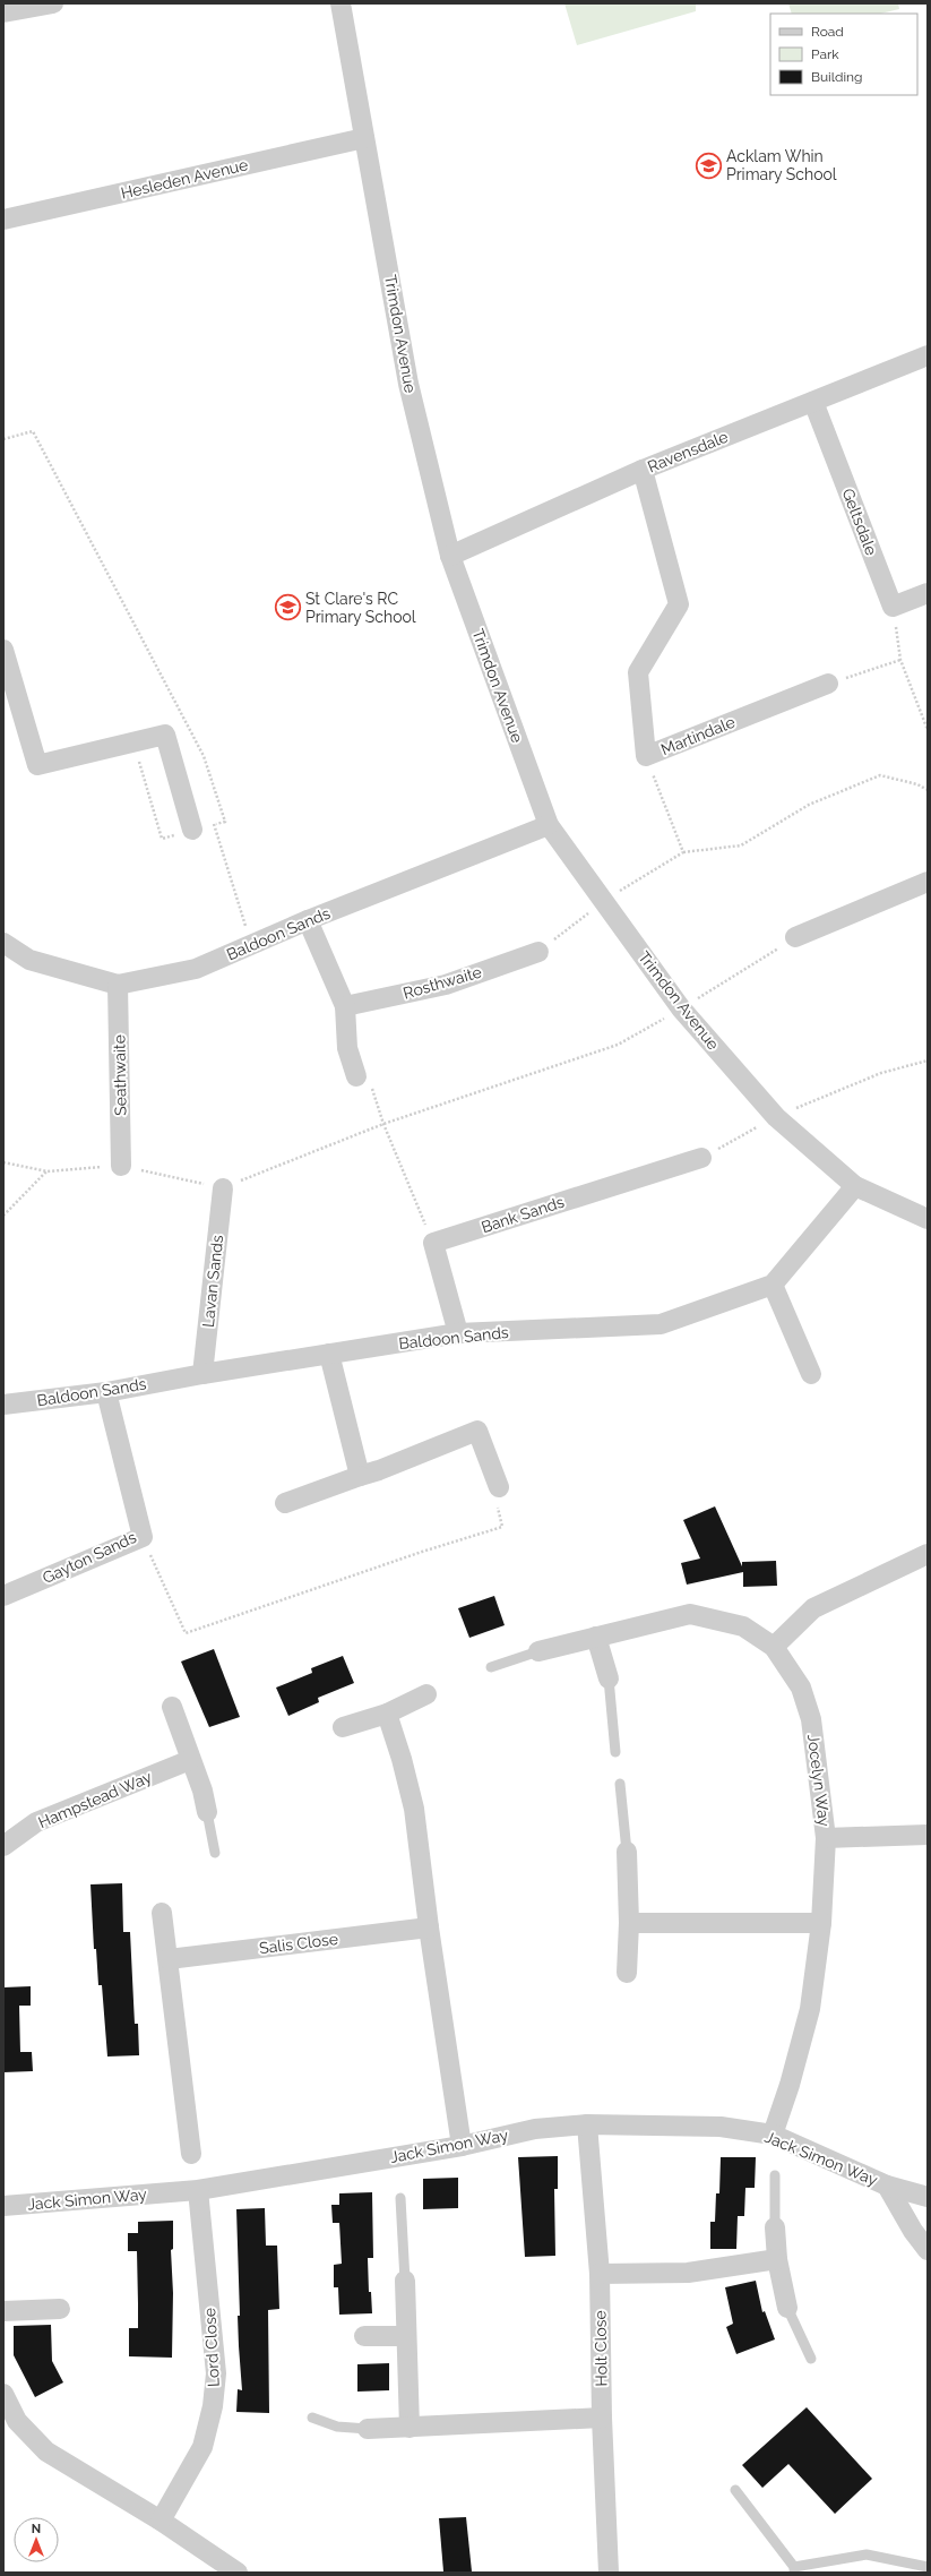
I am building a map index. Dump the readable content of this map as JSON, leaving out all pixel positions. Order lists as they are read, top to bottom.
{
  "streets": {
    "street": [
      "Hesleden Avenue",
      "Trimdon Avenue",
      "Ravensdale",
      "Geltsdale",
      "Martindale",
      "Baldoon Sands",
      "Rosthwaite",
      "Seathwaite",
      "Bank Sands",
      "Lavan Sands",
      "Gayton Sands",
      "Jocelyn Way",
      "Hampstead Way",
      "Salis Close",
      "Jack Simon Way",
      "Lord Close",
      "Holt Close"
    ]
  },
  "crossings": [
    ["Hesleden Avenue", "Trimdon Avenue"],
    ["Trimdon Avenue", "Ravensdale"],
    ["Trimdon Avenue", "Baldoon Sands"],
    ["Ravensdale", "Geltsdale"],
    ["Ravensdale", "Martindale"],
    ["Baldoon Sands", "Seathwaite"],
    ["Baldoon Sands", "Lavan Sands"],
    ["Baldoon Sands", "Gayton Sands"],
    ["Jocelyn Way", "Jack Simon Way"],
    ["Jack Simon Way", "Lord Close"],
    ["Jack Simon Way", "Holt Close"]
  ],
  "places": {
    "school or university": ["Acklam Whin Primary School", "St Clare's RC Primary School"]
  },
  "legend": ["Road", "Park", "Building"],
  "north": "top"
}
